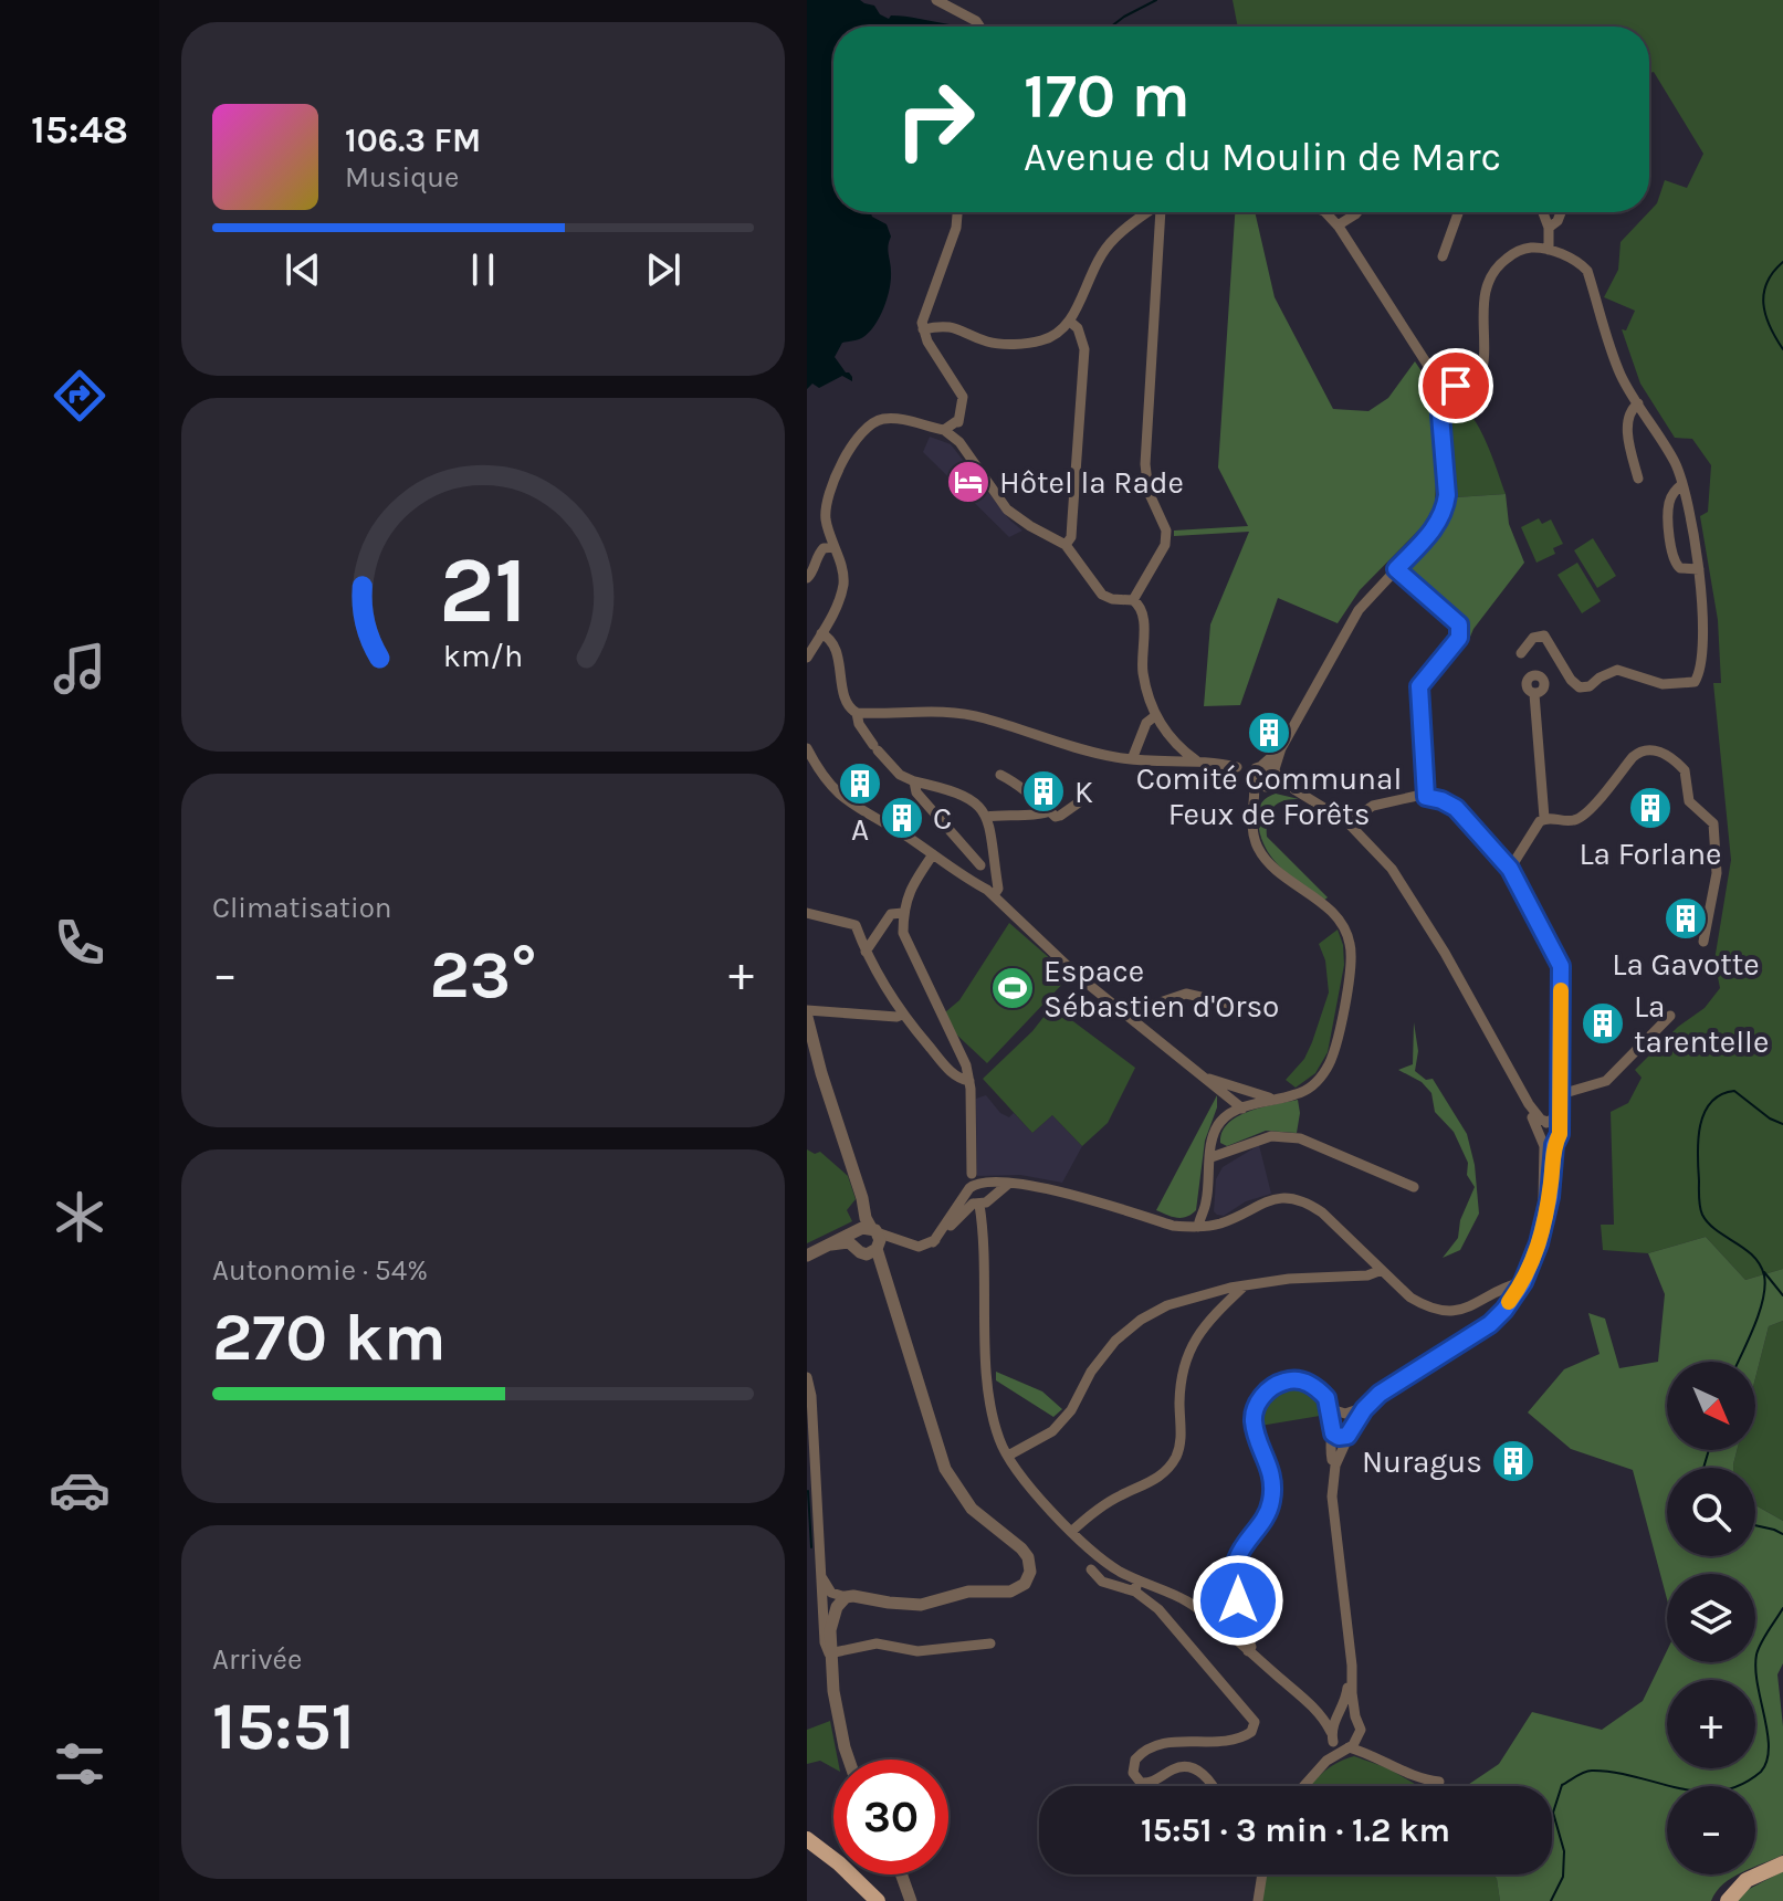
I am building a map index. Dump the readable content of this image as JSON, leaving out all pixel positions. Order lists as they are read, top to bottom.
{
  "places": {
    "hotel": ["Hôtel la Rade"],
    "building": [
      "Comité Communal Feux de Forêts",
      "A",
      "K",
      "La Forlane",
      "C",
      "La Gavotte",
      "La tarentelle",
      "Nuragus"
    ],
    "sports": ["Espace Sébastien d'Orso"]
  },
  "north": "bottom right",
  "page": {
    "tabs": "15:48",
    "turn": ["170 m", "Avenue du Moulin de Marc"],
    "song": ["106.3 FM", "Musique"],
    "tile": [
      "Climatisation",
      ["Autonomie · 54%", "270 km"],
      ["Arrivée", "15:51"]
    ],
    "heat": ["−", "23°", "+"],
    "map_buttons": ["+", "−"],
    "limit": "30",
    "trip": "15:51 · 3 min · 1.2 km",
    "gauge": ["21", "km/h"]
  }
}
